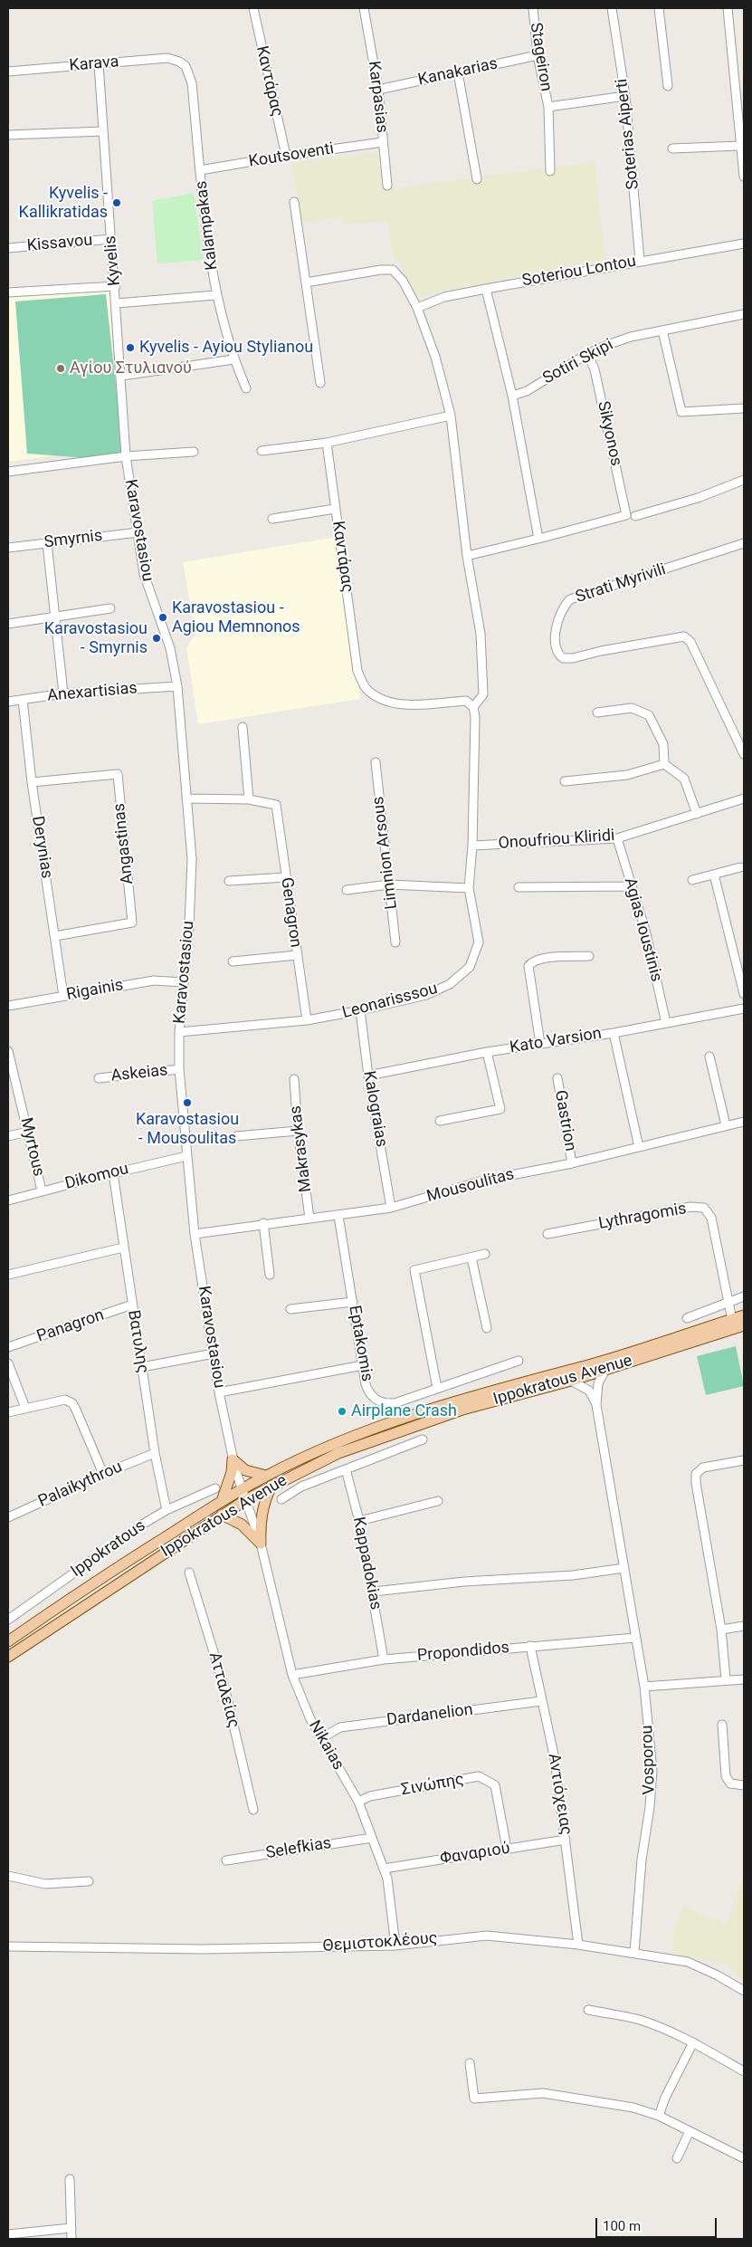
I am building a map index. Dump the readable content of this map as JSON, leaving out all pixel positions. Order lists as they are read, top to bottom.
{
  "streets": {
    "main road": ["Ippokratous Avenue"],
    "street": [
      "Stageiron",
      "Karava",
      "Kanakarias",
      "Καντάρας",
      "Karpasias",
      "Soterias Aiperti",
      "Koutsoventi",
      "Kalampakas",
      "Kissavou",
      "Kyvelis",
      "Soteriou Lontou",
      "Sotiri Skipi",
      "Sikyonos",
      "Karavostasiou",
      "Smyrnis",
      "Strati Myrivili",
      "Anexartisias",
      "Onoufriou Kliridi",
      "Angastinas",
      "Derynias",
      "Limnion Arsous",
      "Genagron",
      "Agias Ioustinis",
      "Rigainis",
      "Leonarisssou",
      "Kato Varsion",
      "Askeias",
      "Kalograias",
      "Gastrion",
      "Myrtous",
      "Makrasykas",
      "Dikomou",
      "Mousoulitas",
      "Lythragomis",
      "Panagron",
      "Βατυλης",
      "Eptakomis",
      "Palaikythrou",
      "Ippokratous",
      "Kappadokias",
      "Propondidos",
      "Ατταλείας",
      "Dardanelion",
      "Nikaias",
      "Vosporou",
      "Σινώπης",
      "Αντιόχειας",
      "Selefkias",
      "Φαναριού",
      "Θεμιστοκλέους"
    ]
  },
  "crossings": [
    ["Stageiron", "Kanakarias"],
    ["Stageiron", "Soterias Aiperti"],
    ["Karava", "Kalampakas"],
    ["Karava", "Kyvelis"],
    ["Kanakarias", "Karpasias"],
    ["Καντάρας", "Koutsoventi"],
    ["Καντάρας", "Leonarisssou"],
    ["Karpasias", "Koutsoventi"],
    ["Soterias Aiperti", "Soteriou Lontou"],
    ["Koutsoventi", "Kalampakas"],
    ["Kissavou", "Kyvelis"],
    ["Kyvelis", "Karavostasiou"],
    ["Sotiri Skipi", "Sikyonos"],
    ["Karavostasiou", "Smyrnis"],
    ["Karavostasiou", "Anexartisias"],
    ["Karavostasiou", "Rigainis"],
    ["Karavostasiou", "Leonarisssou"],
    ["Karavostasiou", "Askeias"],
    ["Karavostasiou", "Dikomou"],
    ["Karavostasiou", "Mousoulitas"],
    ["Karavostasiou", "Ippokratous Avenue"],
    ["Karavostasiou", "Nikaias"],
    ["Anexartisias", "Derynias"],
    ["Onoufriou Kliridi", "Agias Ioustinis"],
    ["Onoufriou Kliridi", "Leonarisssou"],
    ["Angastinas", "Derynias"],
    ["Derynias", "Rigainis"],
    ["Genagron", "Leonarisssou"],
    ["Agias Ioustinis", "Kato Varsion"],
    ["Leonarisssou", "Kalograias"],
    ["Kato Varsion", "Kalograias"],
    ["Kalograias", "Mousoulitas"],
    ["Gastrion", "Mousoulitas"],
    ["Myrtous", "Dikomou"],
    ["Makrasykas", "Mousoulitas"],
    ["Dikomou", "Βατυλης"],
    ["Mousoulitas", "Eptakomis"],
    ["Lythragomis", "Ippokratous Avenue"],
    ["Panagron", "Βατυλης"],
    ["Βατυλης", "Palaikythrou"],
    ["Βατυλης", "Ippokratous"],
    ["Kappadokias", "Propondidos"],
    ["Propondidos", "Nikaias"],
    ["Propondidos", "Vosporou"],
    ["Propondidos", "Αντιόχειας"],
    ["Dardanelion", "Nikaias"],
    ["Dardanelion", "Αντιόχειας"],
    ["Nikaias", "Σινώπης"],
    ["Nikaias", "Selefkias"],
    ["Nikaias", "Φαναριού"],
    ["Nikaias", "Θεμιστοκλέους"],
    ["Vosporou", "Θεμιστοκλέους"],
    ["Σινώπης", "Φαναριού"],
    ["Αντιόχειας", "Φαναριού"],
    ["Αντιόχειας", "Θεμιστοκλέους"]
  ],
  "places": [
    "Kyvelis - Kallikratidas",
    "Kyvelis - Ayiou Stylianou",
    "Αγίου Στυλιανού",
    "Karavostasiou - Agiou Memnonos",
    "Karavostasiou - Smyrnis",
    "Karavostasiou - Mousoulitas",
    "Airplane Crash"
  ],
  "scale_bar": "100 m"
}
